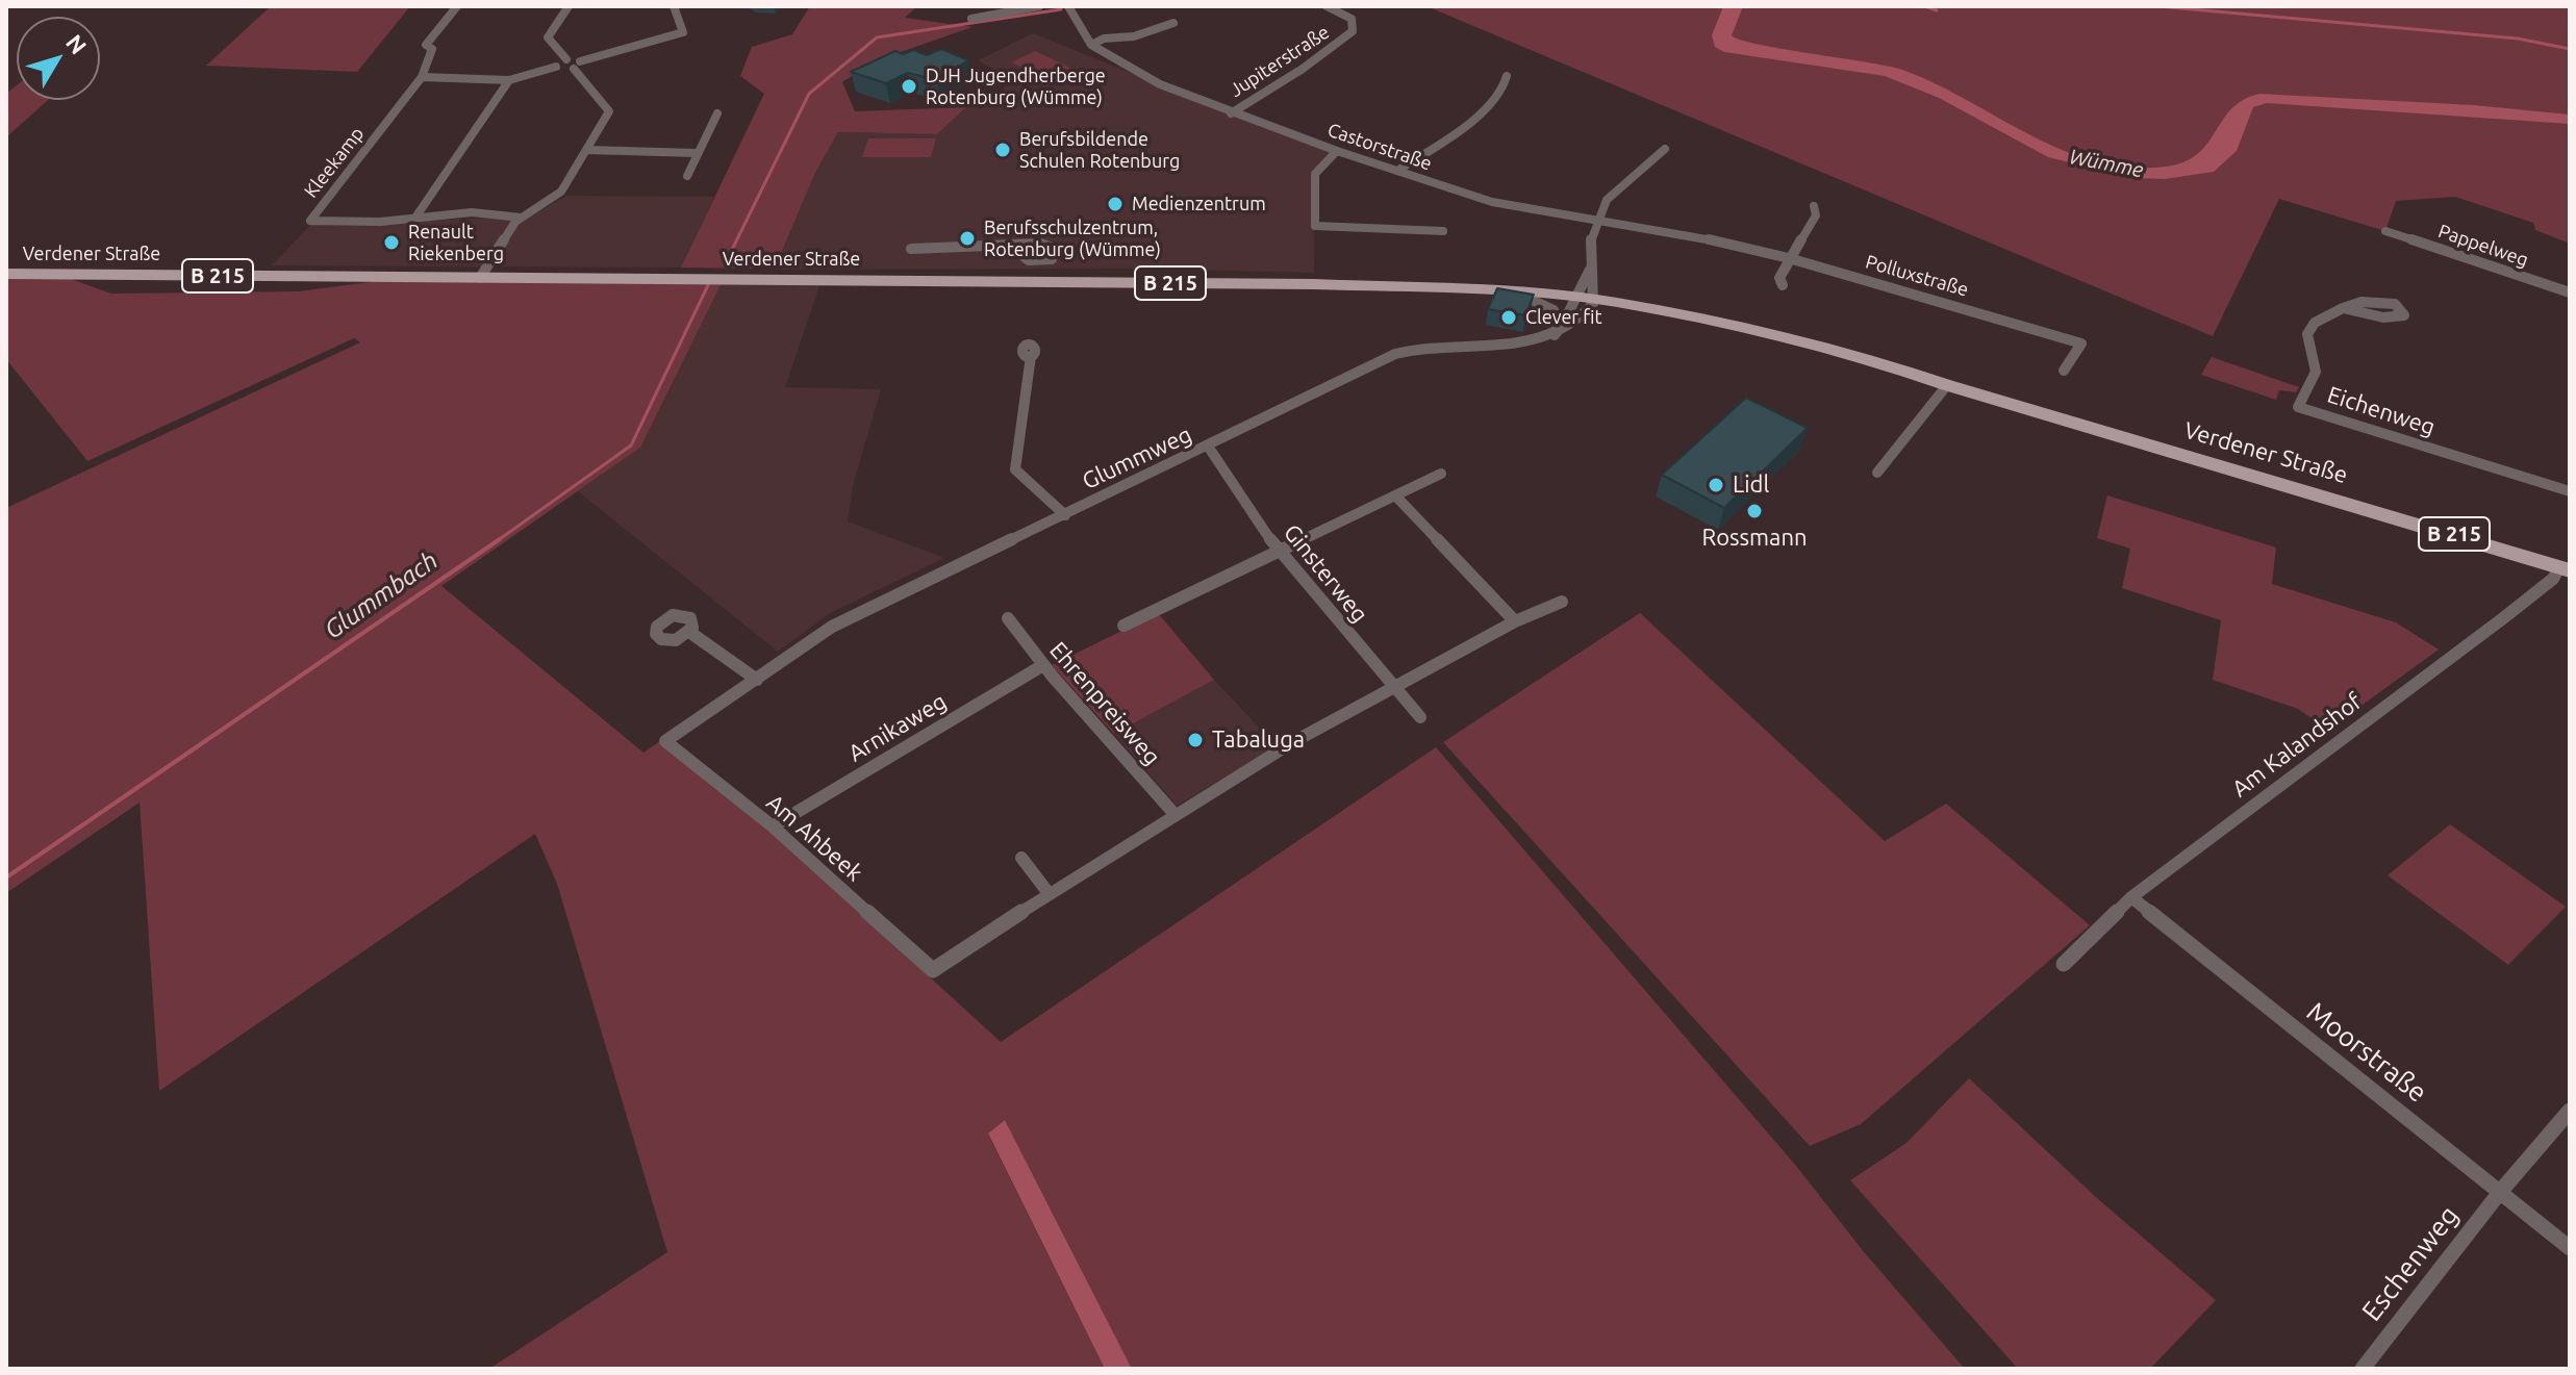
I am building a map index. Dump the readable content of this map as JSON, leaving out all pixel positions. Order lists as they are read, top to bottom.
{
  "streets": {
    "main road": ["Verdener Straße", "B 215"],
    "street": [
      "Jupiterstraße",
      "Castorstraße",
      "Kleekamp",
      "Pappelweg",
      "Polluxstraße",
      "Eichenweg",
      "Glummweg",
      "Ginsterweg",
      "Ehrenpreisweg",
      "Arnikaweg",
      "Am Kalandshof",
      "Am Ahbeek",
      "Moorstraße",
      "Eschenweg"
    ]
  },
  "crossings": [
    ["Jupiterstraße", "Castorstraße"],
    ["Castorstraße", "Polluxstraße"],
    ["Verdener Straße", "Glummweg"],
    ["Verdener Straße", "Am Kalandshof"],
    ["Glummweg", "Ginsterweg"],
    ["Glummweg", "Am Ahbeek"],
    ["Ehrenpreisweg", "Arnikaweg"],
    ["Arnikaweg", "Am Ahbeek"],
    ["Am Kalandshof", "Moorstraße"],
    ["Moorstraße", "Eschenweg"]
  ],
  "water": ["Wümme", "Glummbach"],
  "places": [
    "DJH Jugendherberge Rotenburg (Wümme)",
    "Berufsbildende Schulen Rotenburg",
    "Medienzentrum",
    "Berufsschulzentrum, Rotenburg (Wümme)",
    "Renault Riekenberg",
    "Clever fit",
    "Lidl",
    "Rossmann",
    "Tabaluga"
  ],
  "north": "top right"
}
